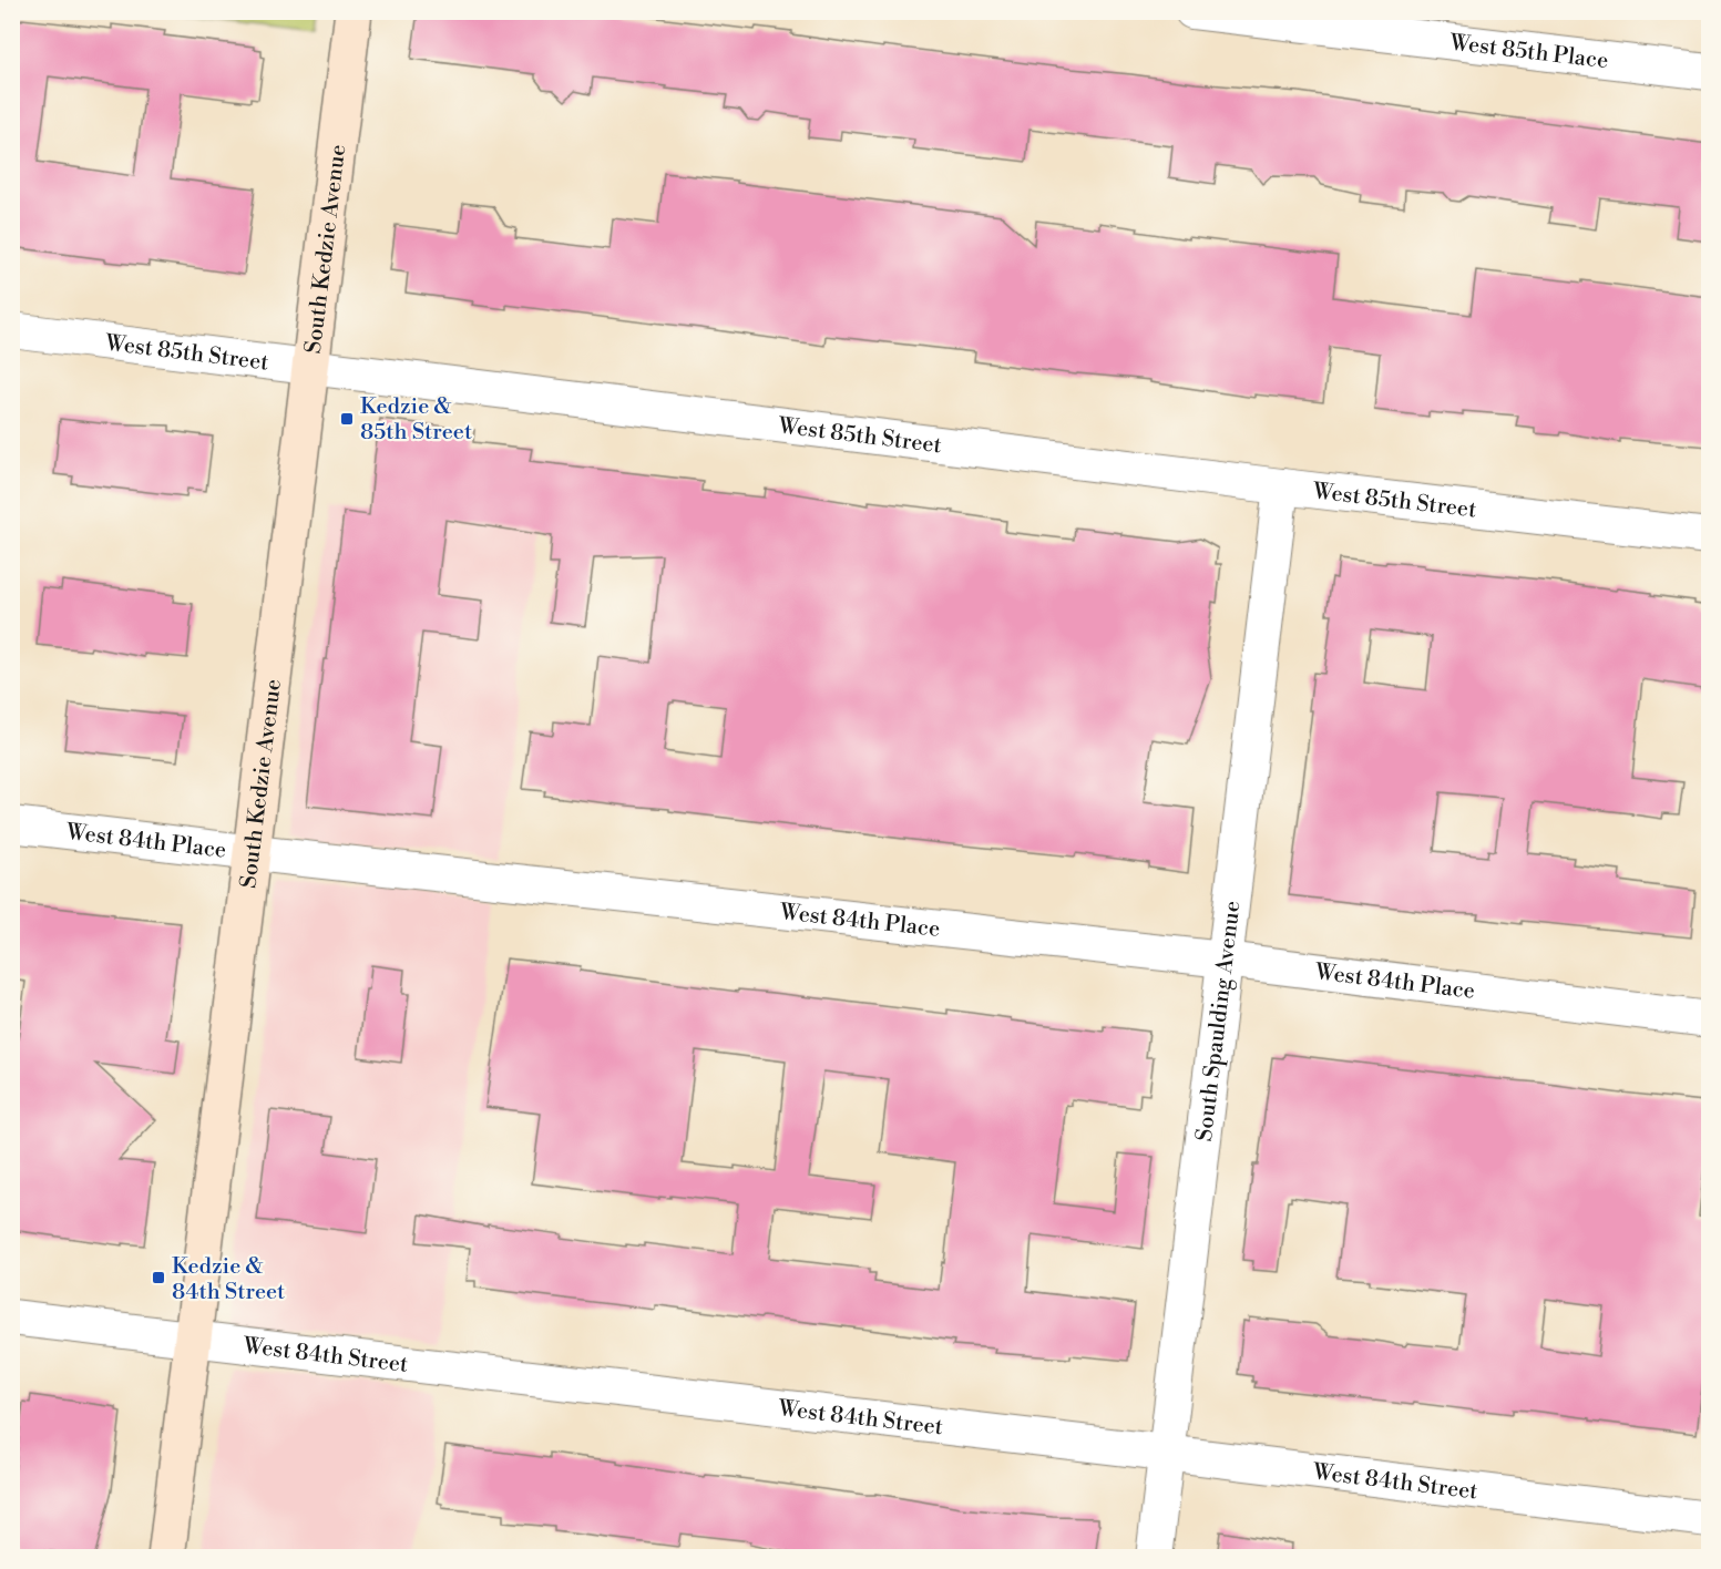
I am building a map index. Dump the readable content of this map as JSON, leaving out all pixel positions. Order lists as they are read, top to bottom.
{
  "streets": {
    "main road": ["South Kedzie Avenue"],
    "street": [
      "West 85th Place",
      "West 85th Street",
      "West 84th Place",
      "South Spaulding Avenue",
      "West 84th Street"
    ]
  },
  "crossings": [
    ["South Kedzie Avenue", "West 85th Street"],
    ["South Kedzie Avenue", "West 84th Place"],
    ["South Kedzie Avenue", "West 84th Street"],
    ["West 85th Street", "South Spaulding Avenue"],
    ["West 84th Place", "South Spaulding Avenue"],
    ["South Spaulding Avenue", "West 84th Street"]
  ],
  "places": {
    "transit": ["Kedzie & 85th Street", "Kedzie & 84th Street"]
  }
}
